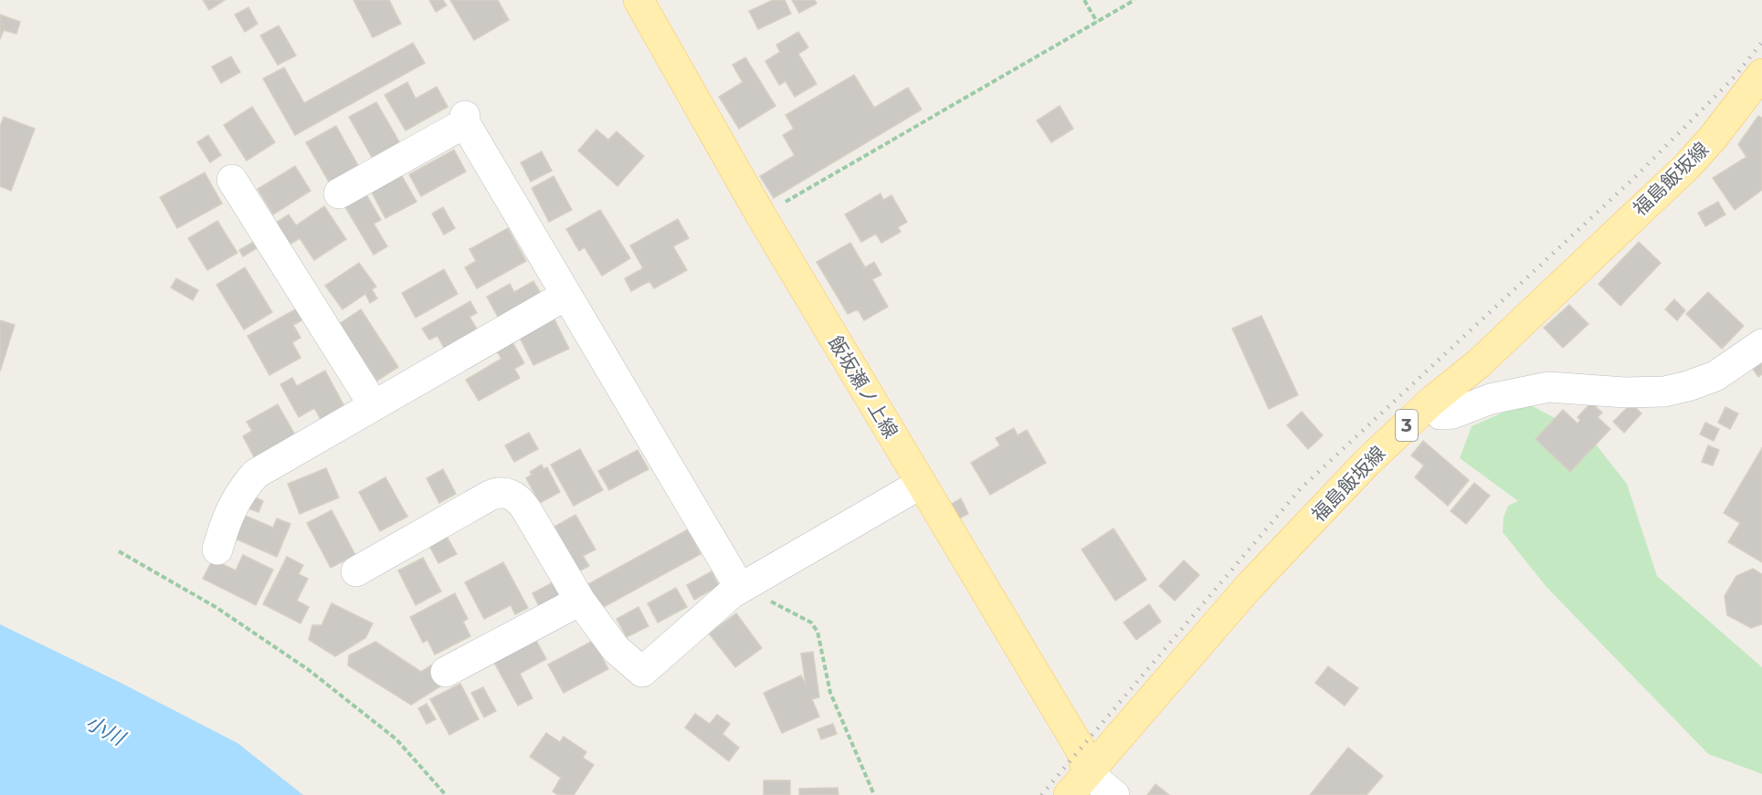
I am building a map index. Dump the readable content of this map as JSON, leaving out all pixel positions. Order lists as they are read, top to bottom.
{
  "streets": {
    "main road": ["福島飯坂線", "飯坂瀬ノ上線", "3"]
  },
  "crossings": [
    ["福島飯坂線", "飯坂瀬ノ上線"]
  ],
  "water": ["小川"]
}
